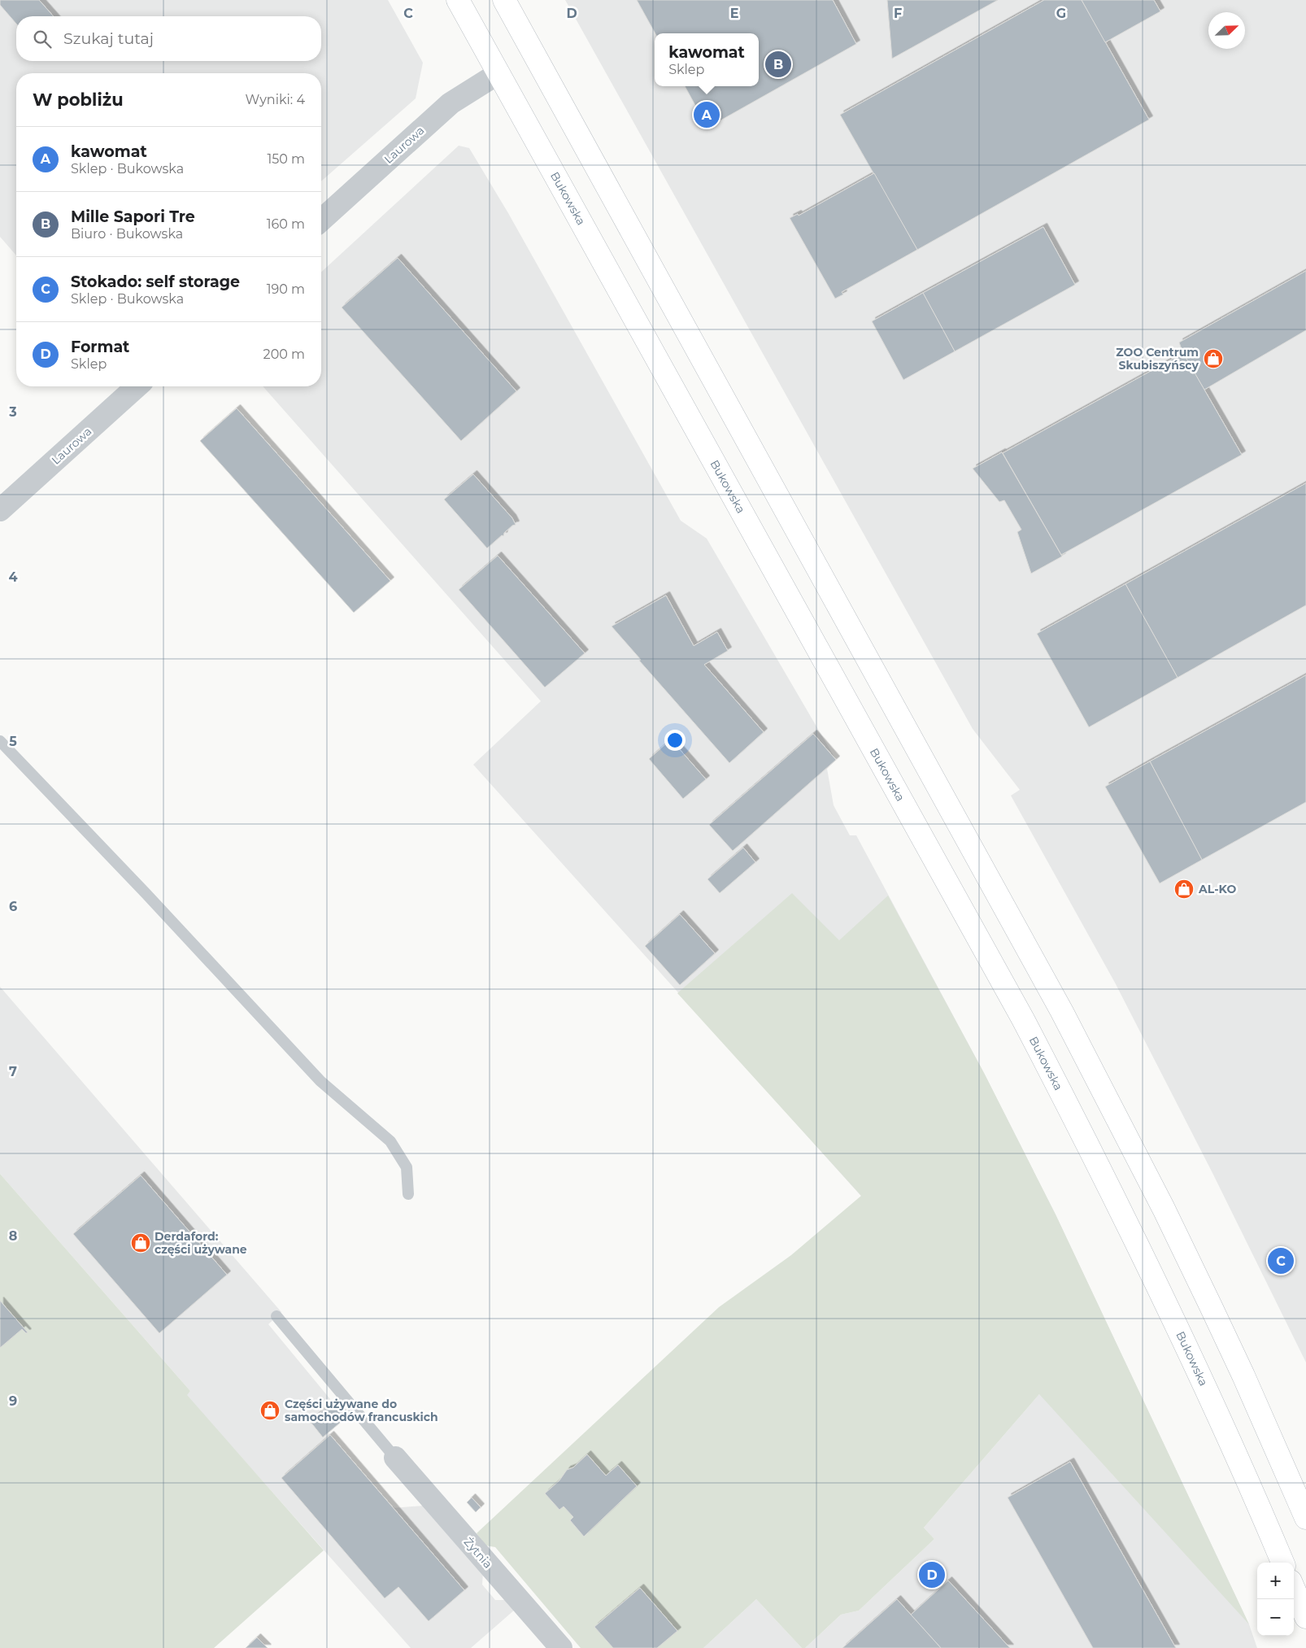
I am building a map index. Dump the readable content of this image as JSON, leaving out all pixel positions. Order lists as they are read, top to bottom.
{
  "streets": {
    "main road": ["Bukowska"],
    "street": ["Laurowa", "Żytnia"]
  },
  "crossings": [
    ["Laurowa", "Bukowska"]
  ],
  "places": {
    "shop": [
      "ZOO Centrum Skubiszyńscy",
      "AL-KO",
      "Derdaford: części używane",
      "Części używane do samochodów francuskich"
    ]
  },
  "north": "top right",
  "page": {
    "search": "Szukaj tutaj",
    "popup": ["kawomat", "Sklep"],
    "pins": [
      "B",
      "A",
      "C",
      "D"
    ],
    "heading": ["W pobliżu", "Wyniki: 4"],
    "list": [
      {
        "mark": "A",
        "name": "kawomat",
        "note": "Sklep · Bukowska",
        "value": "150 m"
      },
      {
        "mark": "B",
        "name": "Mille Sapori Tre",
        "note": "Biuro · Bukowska",
        "value": "160 m"
      },
      {
        "mark": "C",
        "name": "Stokado: self storage",
        "note": "Sklep · Bukowska",
        "value": "190 m"
      },
      {
        "mark": "D",
        "name": "Format",
        "note": "Sklep",
        "value": "200 m"
      }
    ],
    "map_buttons": ["+", "−"]
  },
  "grid": {
    "columns": [
      "C",
      "D",
      "E",
      "F",
      "G"
    ],
    "rows": [
      "3",
      "4",
      "5",
      "6",
      "7",
      "8",
      "9"
    ]
  }
}
